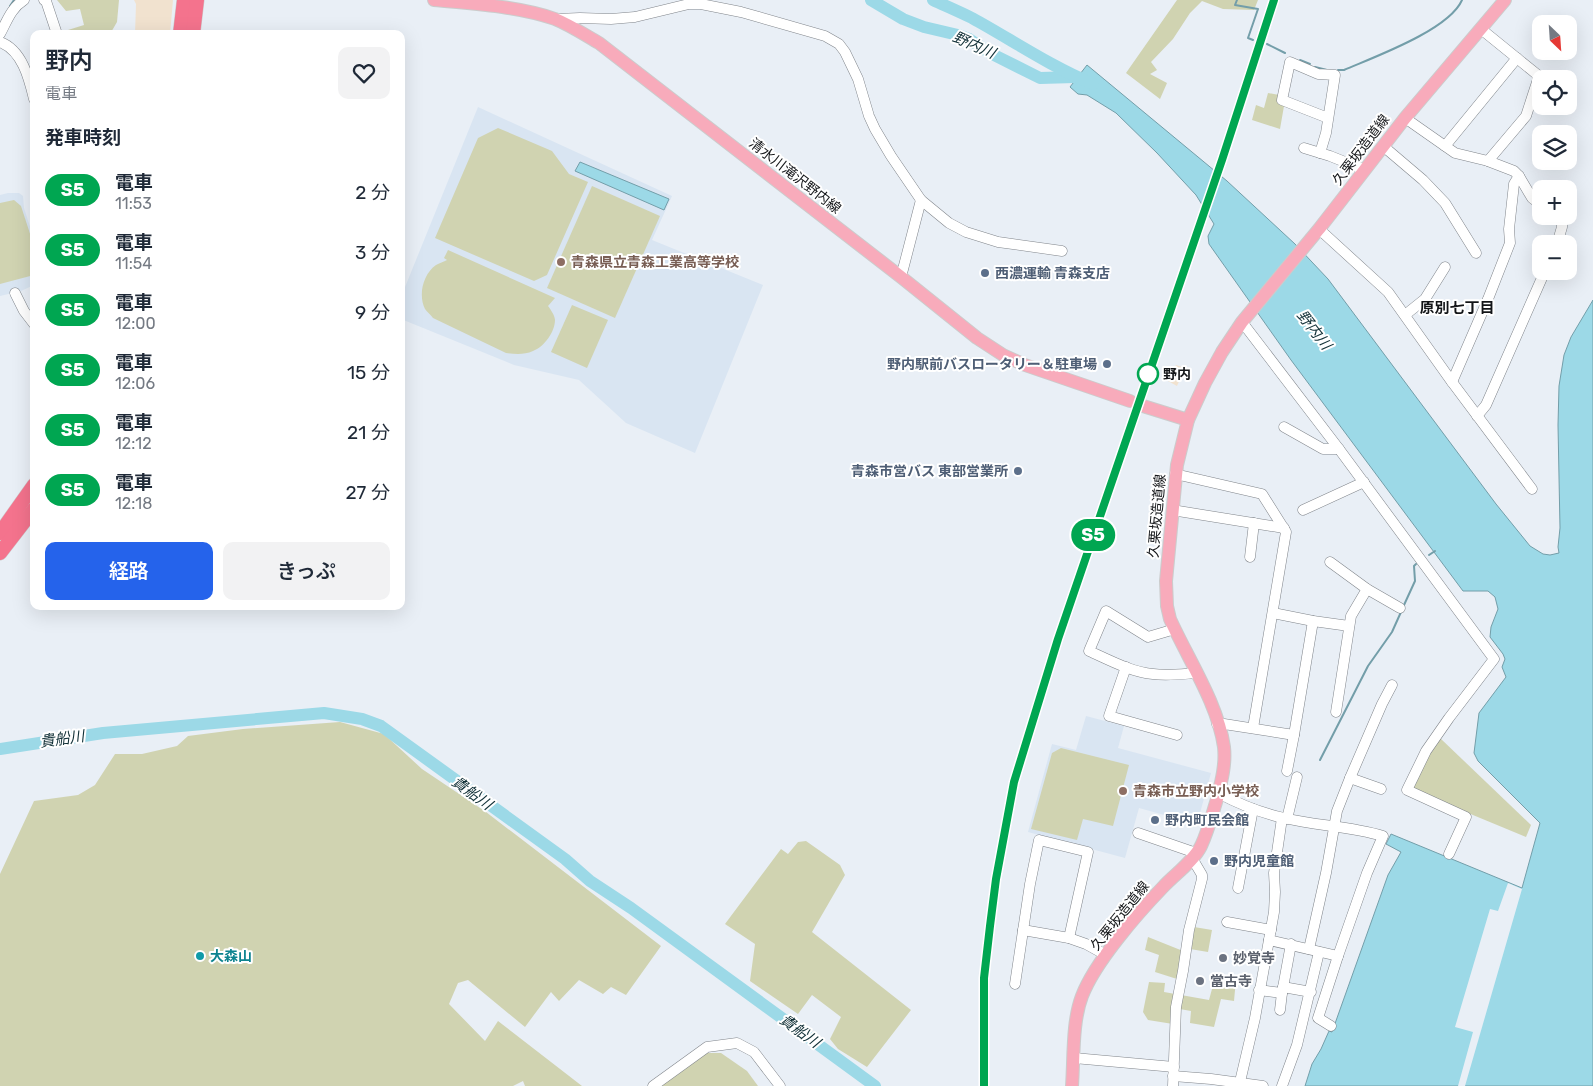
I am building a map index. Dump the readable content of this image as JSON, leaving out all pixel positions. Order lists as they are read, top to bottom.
{
  "streets": {
    "main road": ["久栗坂造道線", "清水川滝沢野内線"]
  },
  "districts": ["原別七丁目"],
  "water": ["野内川", "貴船川"],
  "places": [
    "青森県立青森工業高等学校",
    "西濃運輸 青森支店",
    "野内駅前バスロータリー＆駐車場",
    "野内",
    "青森市営バス 東部営業所",
    "青森市立野内小学校",
    "野内町民会館",
    "野内児童館",
    "大森山",
    "妙覚寺",
    "當古寺"
  ],
  "north": "bottom right",
  "page": {
    "on_map": "S5",
    "map_buttons": ["+", "−"],
    "heading": [
      ["野内", "電車"],
      "発車時刻"
    ],
    "list": [
      {
        "mark": "S5",
        "name": "電車",
        "note": "11:53",
        "value": "2 分"
      },
      {
        "mark": "S5",
        "name": "電車",
        "note": "11:54",
        "value": "3 分"
      },
      {
        "mark": "S5",
        "name": "電車",
        "note": "12:00",
        "value": "9 分"
      },
      {
        "mark": "S5",
        "name": "電車",
        "note": "12:06",
        "value": "15 分"
      },
      {
        "mark": "S5",
        "name": "電車",
        "note": "12:12",
        "value": "21 分"
      },
      {
        "mark": "S5",
        "name": "電車",
        "note": "12:18",
        "value": "27 分"
      }
    ],
    "buttons": ["経路", "きっぷ"]
  }
}
